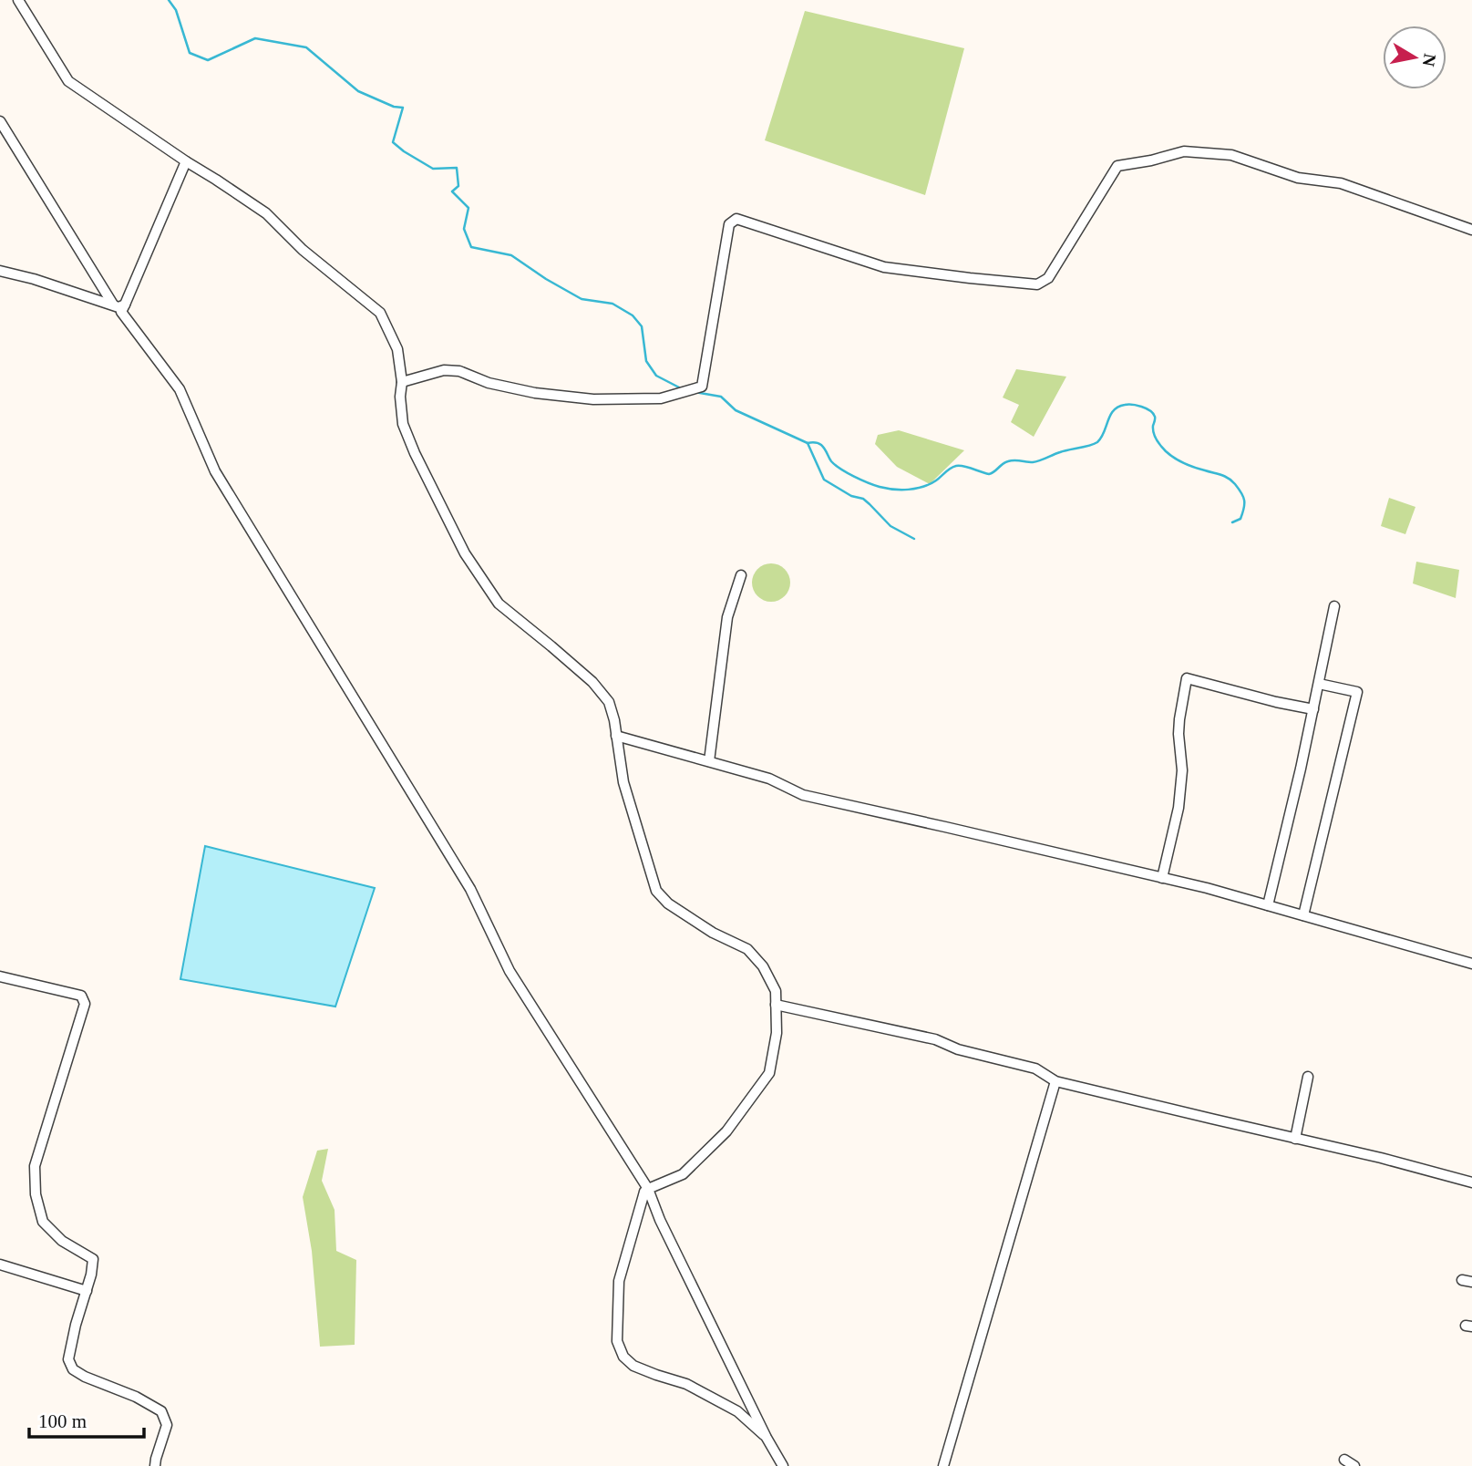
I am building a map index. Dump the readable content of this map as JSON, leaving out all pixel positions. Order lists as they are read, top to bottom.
{
  "scale_bar": "100 m",
  "north": "right"
}
